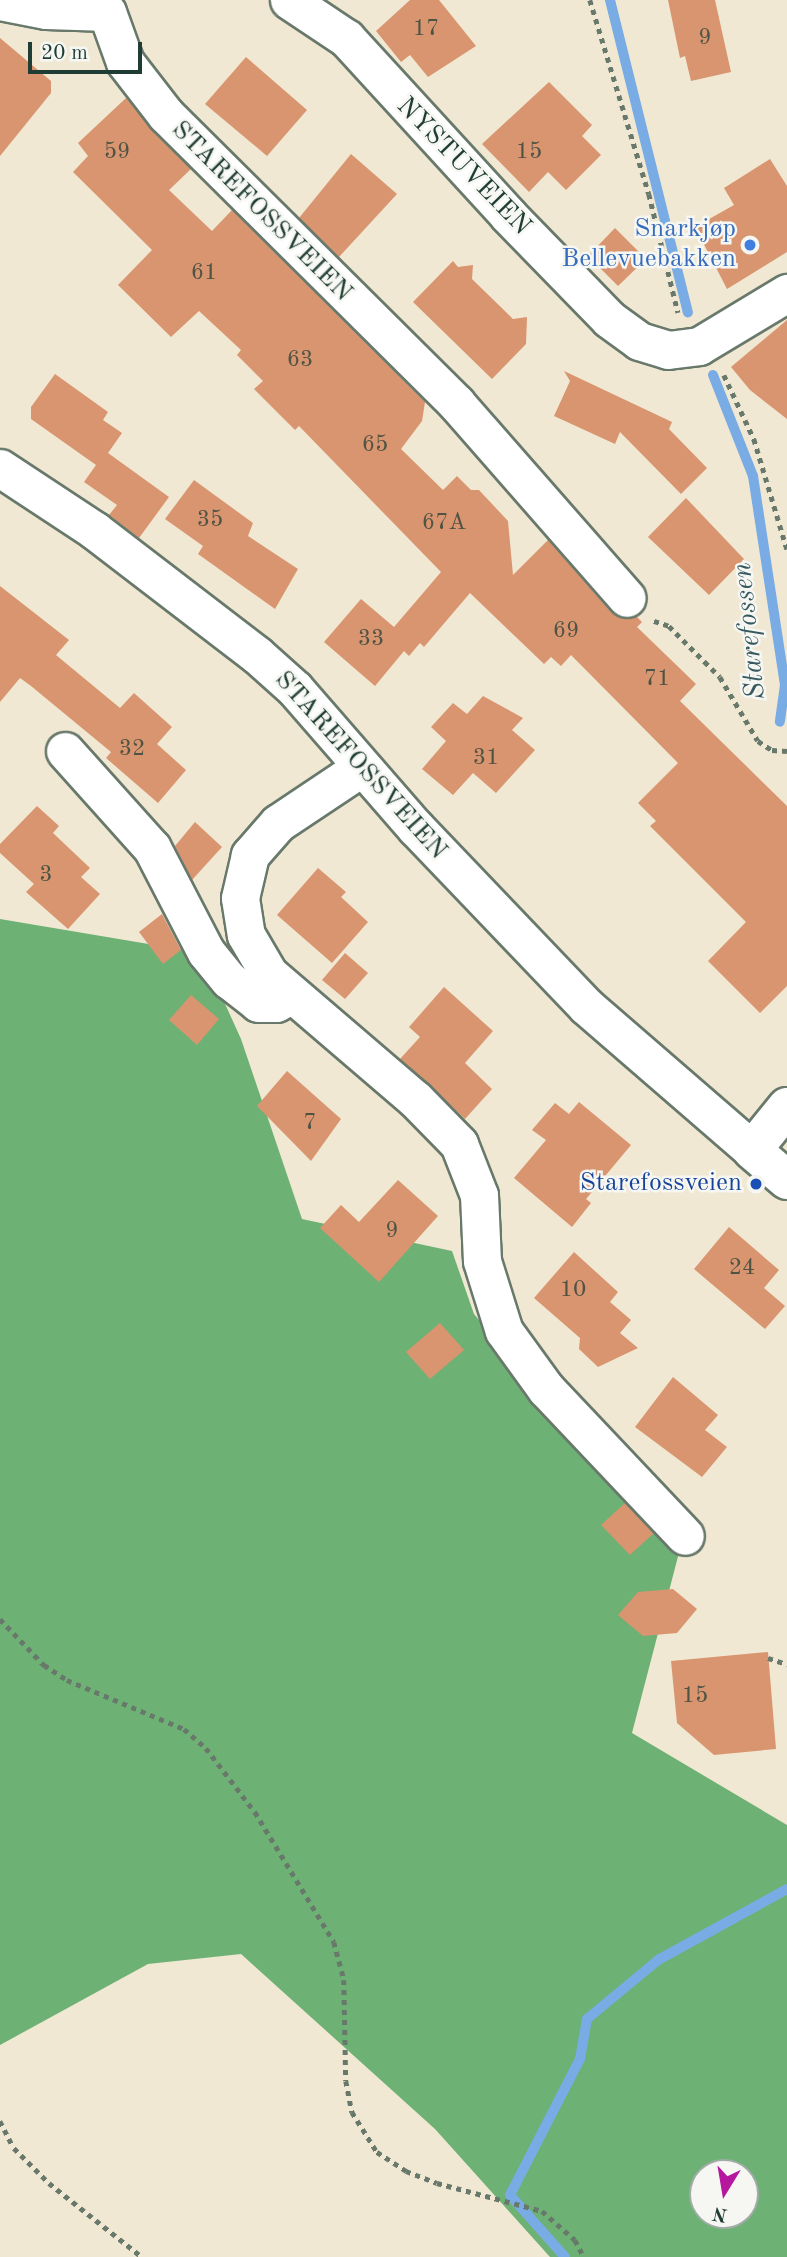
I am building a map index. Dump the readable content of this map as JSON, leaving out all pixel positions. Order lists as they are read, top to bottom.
{
  "streets": {
    "street": ["NYSTUVEIEN", "STAREFOSSVEIEN"]
  },
  "water": ["Starefossen"],
  "places": ["Snarkjøp Bellevuebakken", "Starefossveien"],
  "house_numbers": [
    "17",
    "9",
    "59",
    "15",
    "61",
    "63",
    "65",
    "35",
    "67A",
    "69",
    "33",
    "71",
    "32",
    "31",
    "3",
    "7",
    "9",
    "24",
    "10",
    "15"
  ],
  "scale_bar": "20 m",
  "north": "bottom"
}
